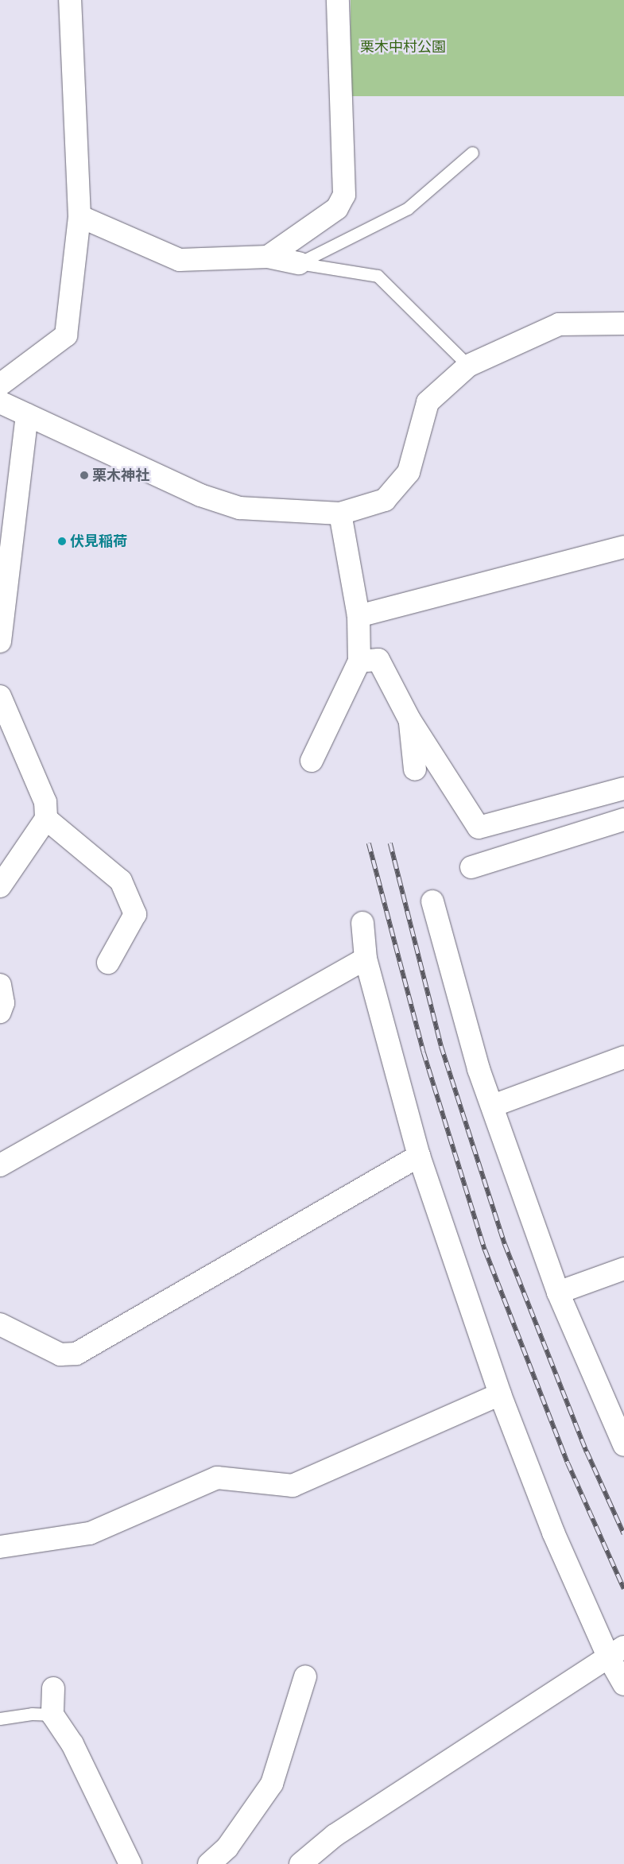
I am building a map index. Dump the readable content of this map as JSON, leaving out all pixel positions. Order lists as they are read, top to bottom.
{
  "parks": ["栗木中村公園"],
  "places": ["栗木神社", "伏見稲荷"]
}
